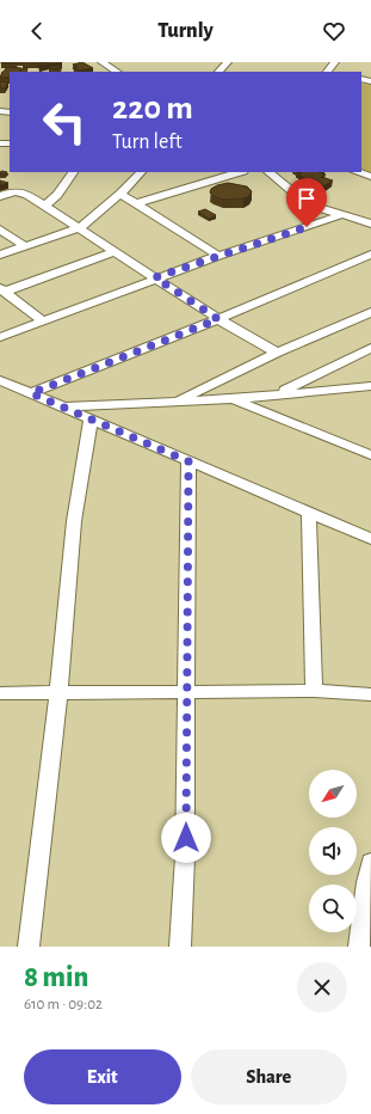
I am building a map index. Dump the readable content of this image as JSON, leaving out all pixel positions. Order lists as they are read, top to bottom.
{
  "north": "bottom left",
  "page": {
    "header": "Turnly",
    "turn": ["220 m", "Turn left"],
    "heading": ["8 min", "610 m · 09:02"],
    "buttons": ["Exit", "Share"]
  }
}
